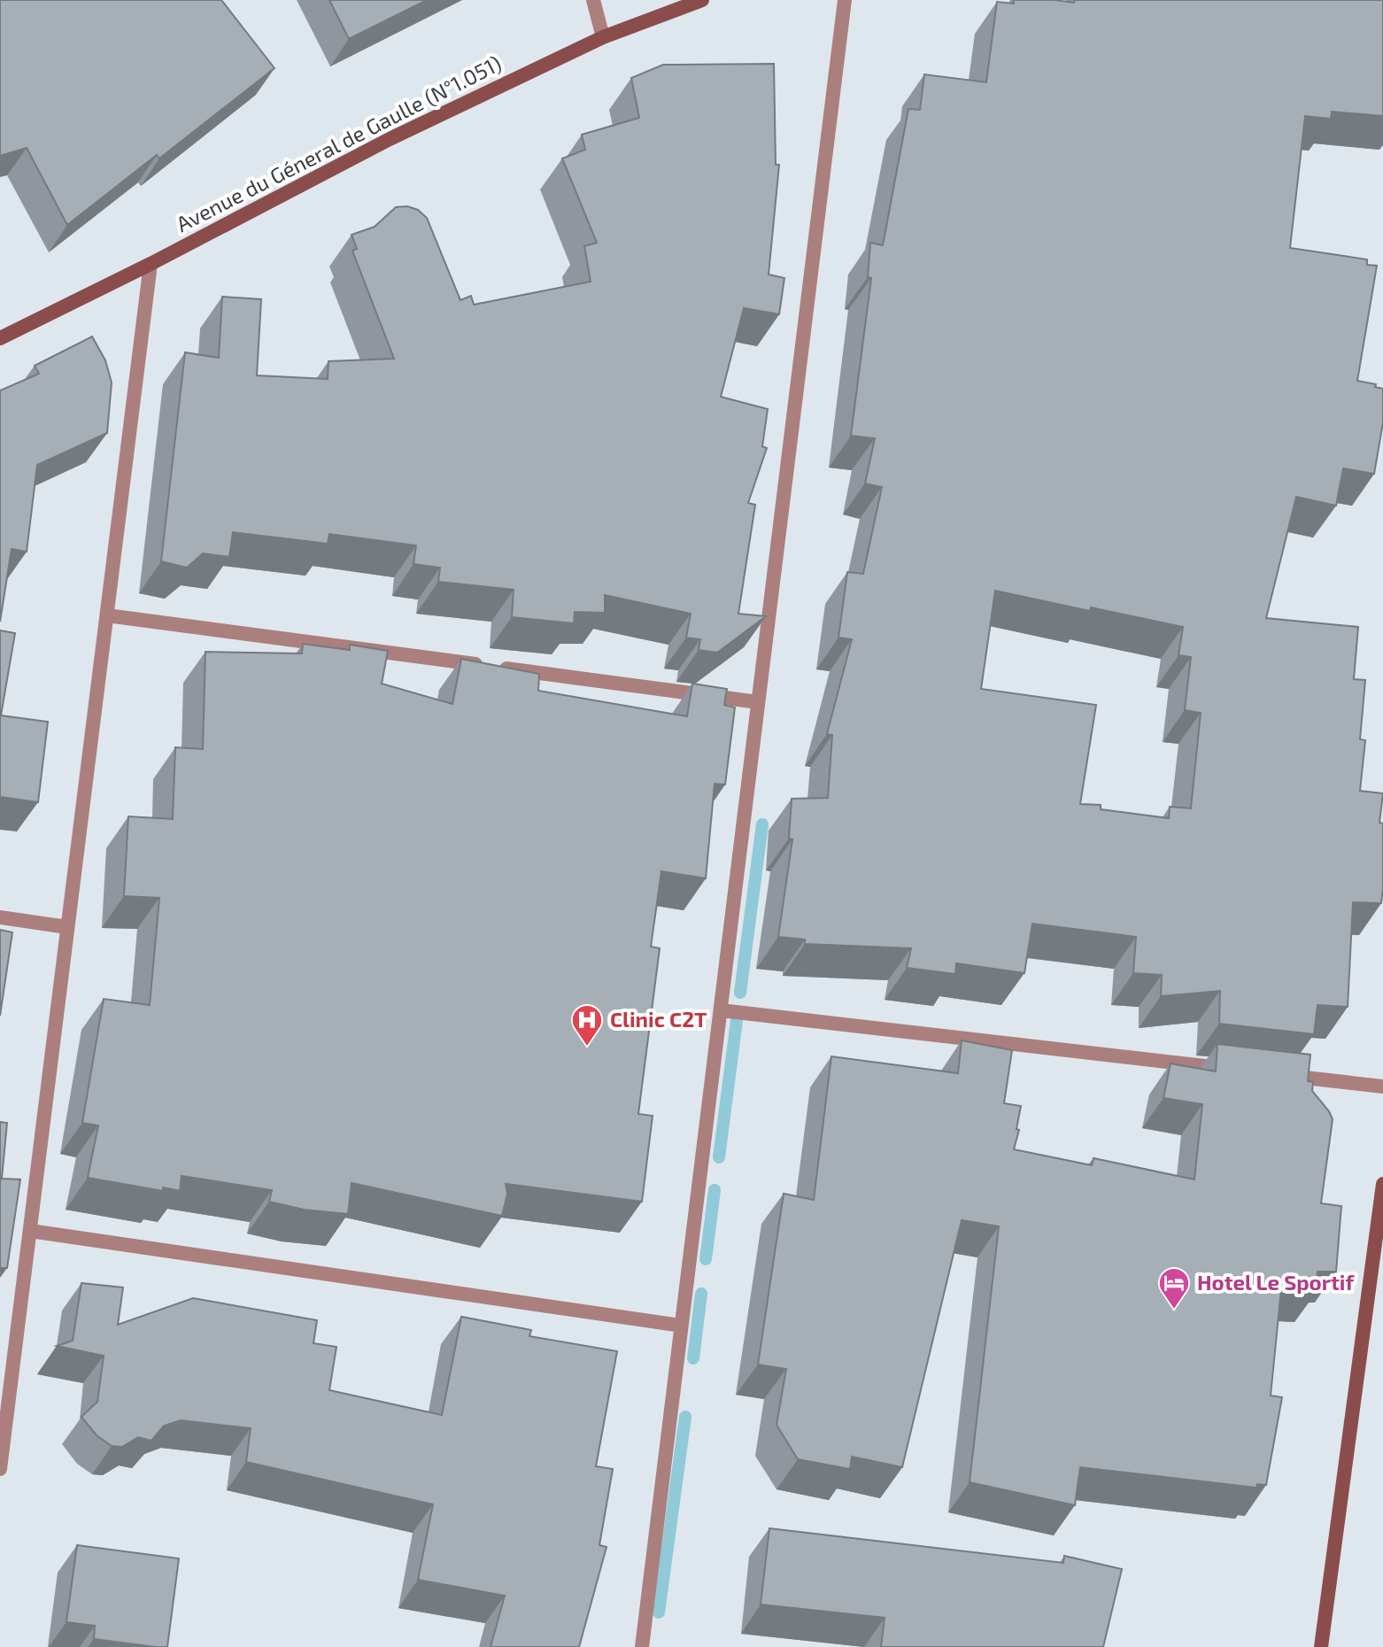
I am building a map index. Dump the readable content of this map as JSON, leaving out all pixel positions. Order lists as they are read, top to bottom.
{
  "streets": {
    "main road": ["Avenue du Géneral de Gaulle (N°1.051)"]
  },
  "places": {
    "hospital": ["Clinic C2T"],
    "hotel": ["Hotel Le Sportif"]
  }
}
